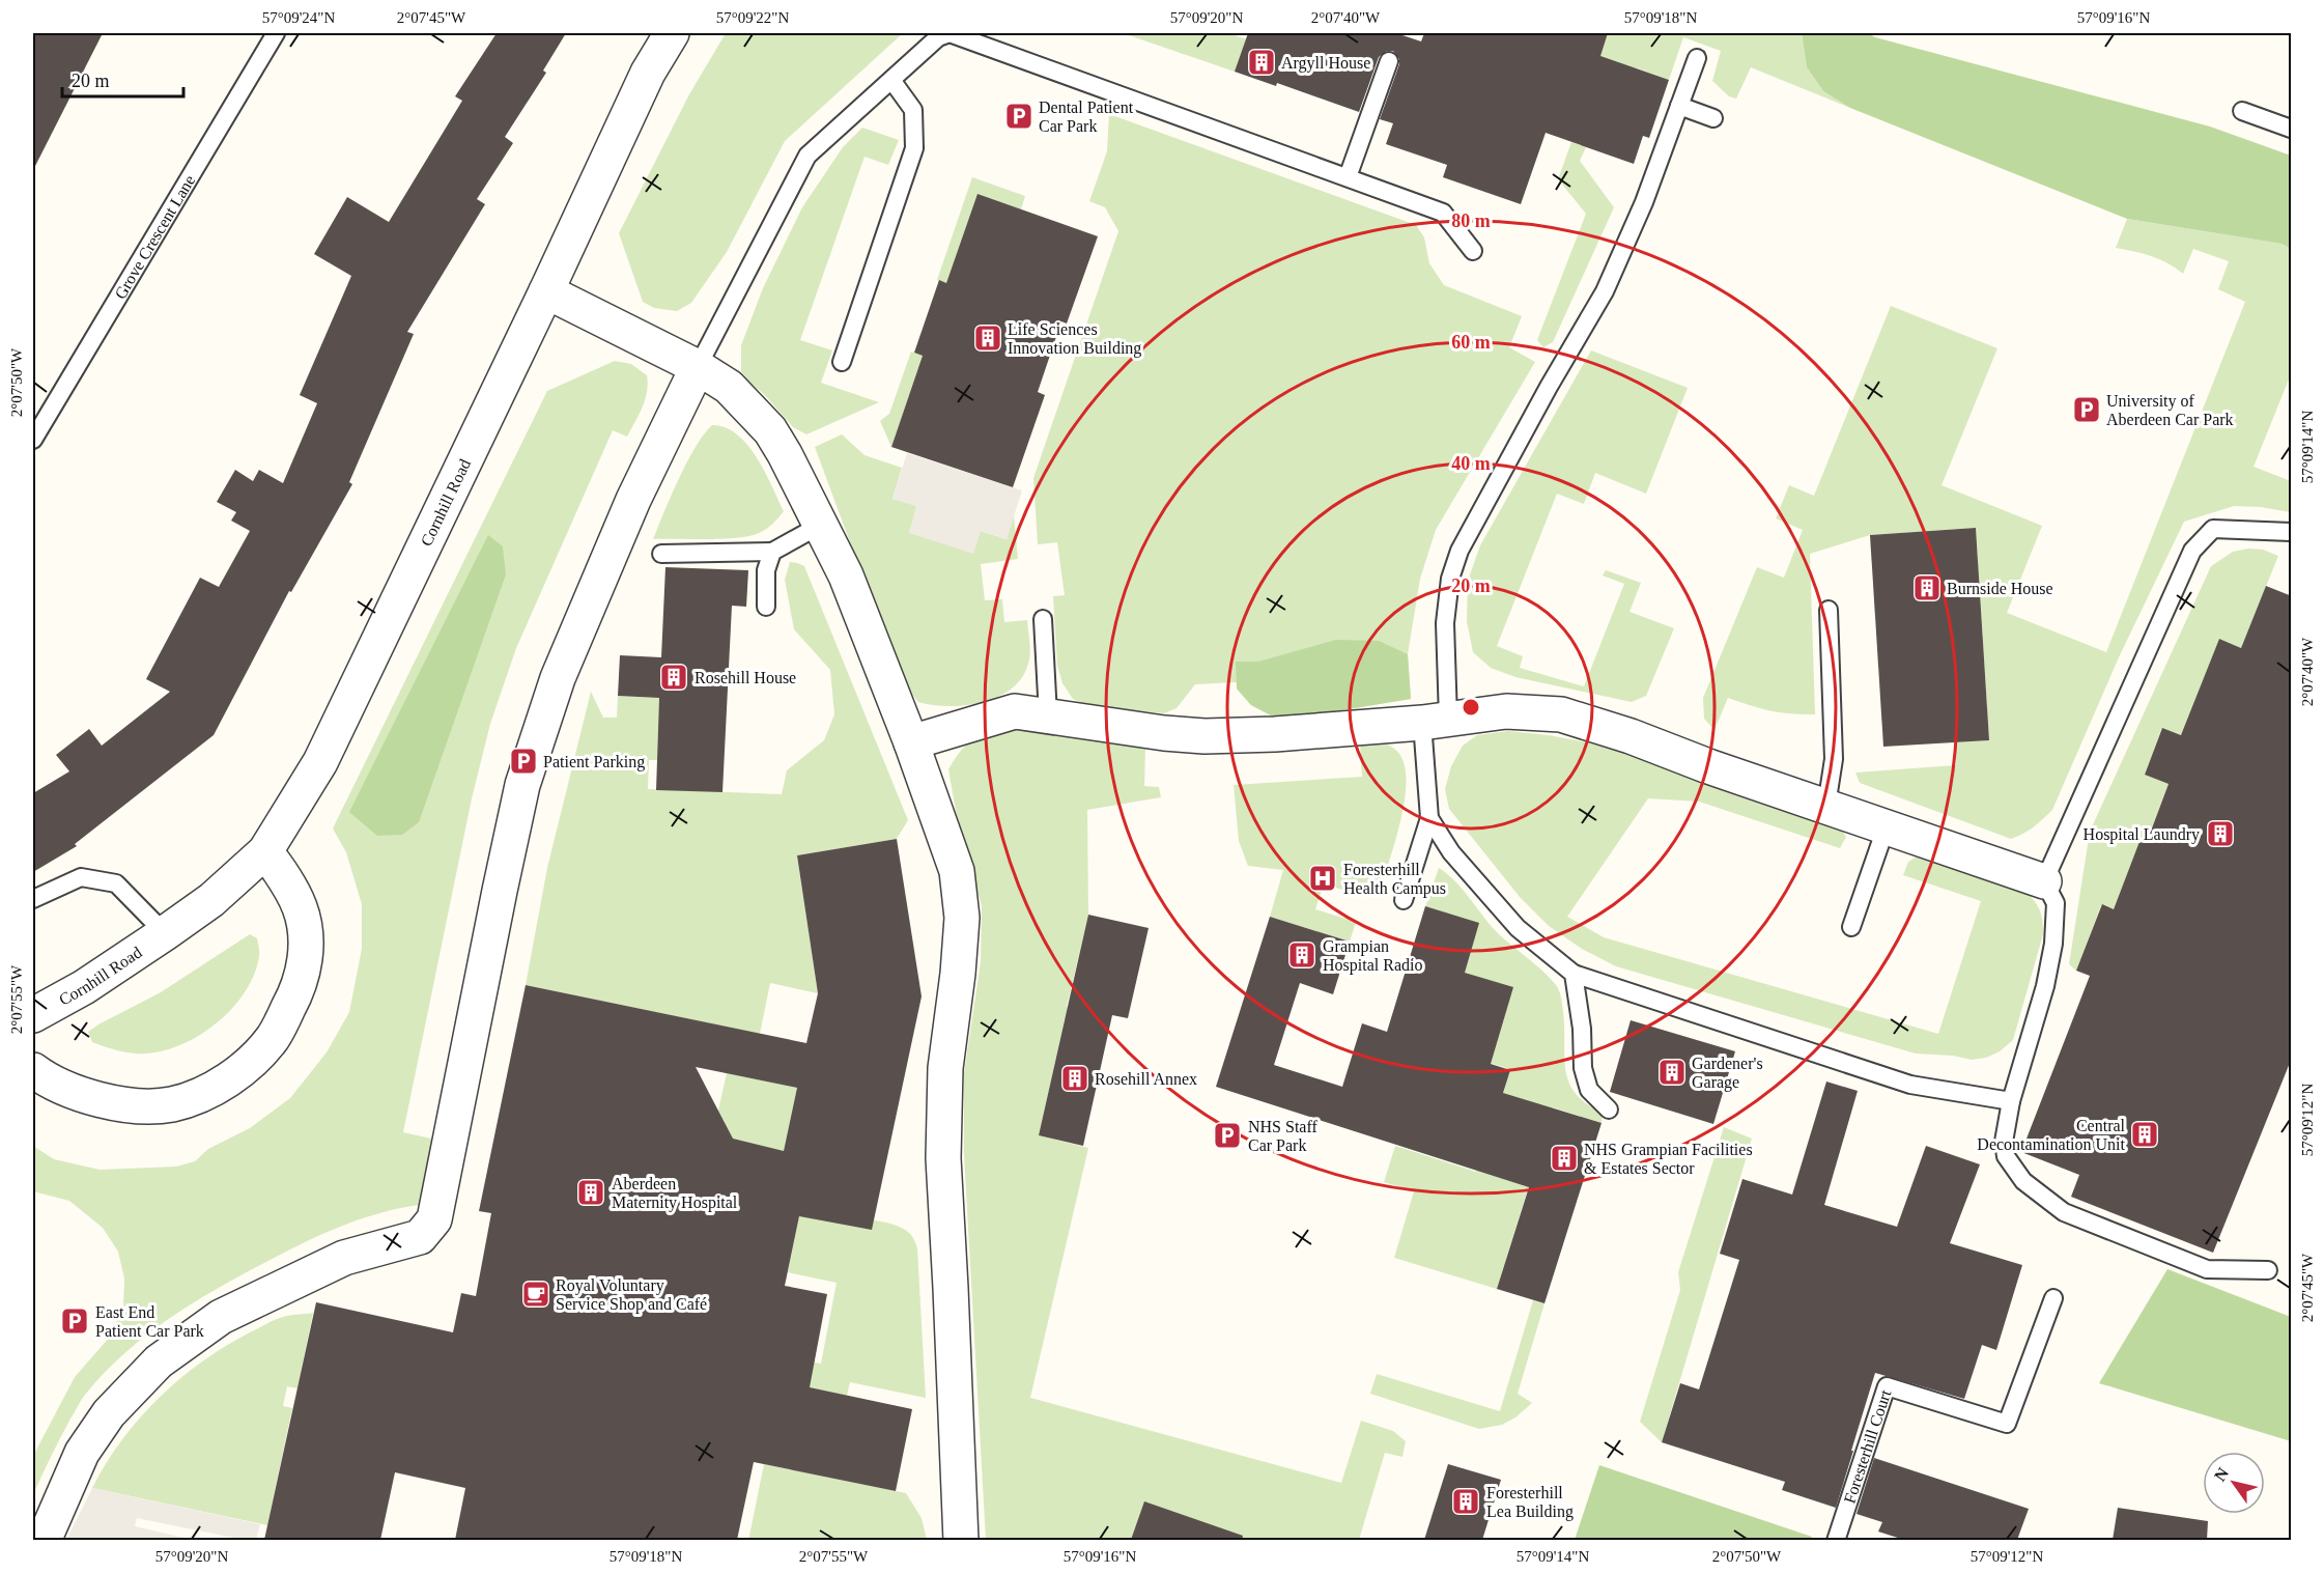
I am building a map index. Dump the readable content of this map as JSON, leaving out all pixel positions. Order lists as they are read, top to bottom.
{
  "streets": {
    "street": ["Cornhill Road"],
    "lane": ["Grove Crescent Lane", "Foresterhill Court"]
  },
  "places": {
    "building": [
      "Argyll House",
      "Life Sciences Innovation Building",
      "Burnside House",
      "Rosehill House",
      "Hospital Laundry",
      "Grampian Hospital Radio",
      "Gardener's Garage",
      "Rosehill Annex",
      "Central Decontamination Unit",
      "NHS Grampian Facilities & Estates Sector",
      "Aberdeen Maternity Hospital",
      "Foresterhill Lea Building"
    ],
    "parking": [
      "Dental Patient Car Park",
      "University of Aberdeen Car Park",
      "Patient Parking",
      "NHS Staff Car Park",
      "East End Patient Car Park"
    ],
    "hospital": ["Foresterhill Health Campus"],
    "cafe": ["Royal Voluntary Service Shop and Café"]
  },
  "scale_bar": "20 m",
  "north": "top left",
  "coordinates": [
    "57°09'24\"N",
    "2°07'45\"W",
    "57°09'22\"N",
    "57°09'20\"N",
    "2°07'40\"W",
    "57°09'18\"N",
    "57°09'16\"N",
    "2°07'50\"W",
    "57°09'14\"N",
    "2°07'55\"W",
    "57°09'12\"N"
  ],
  "rings": [
    "80 m",
    "60 m",
    "40 m",
    "20 m"
  ]
}
